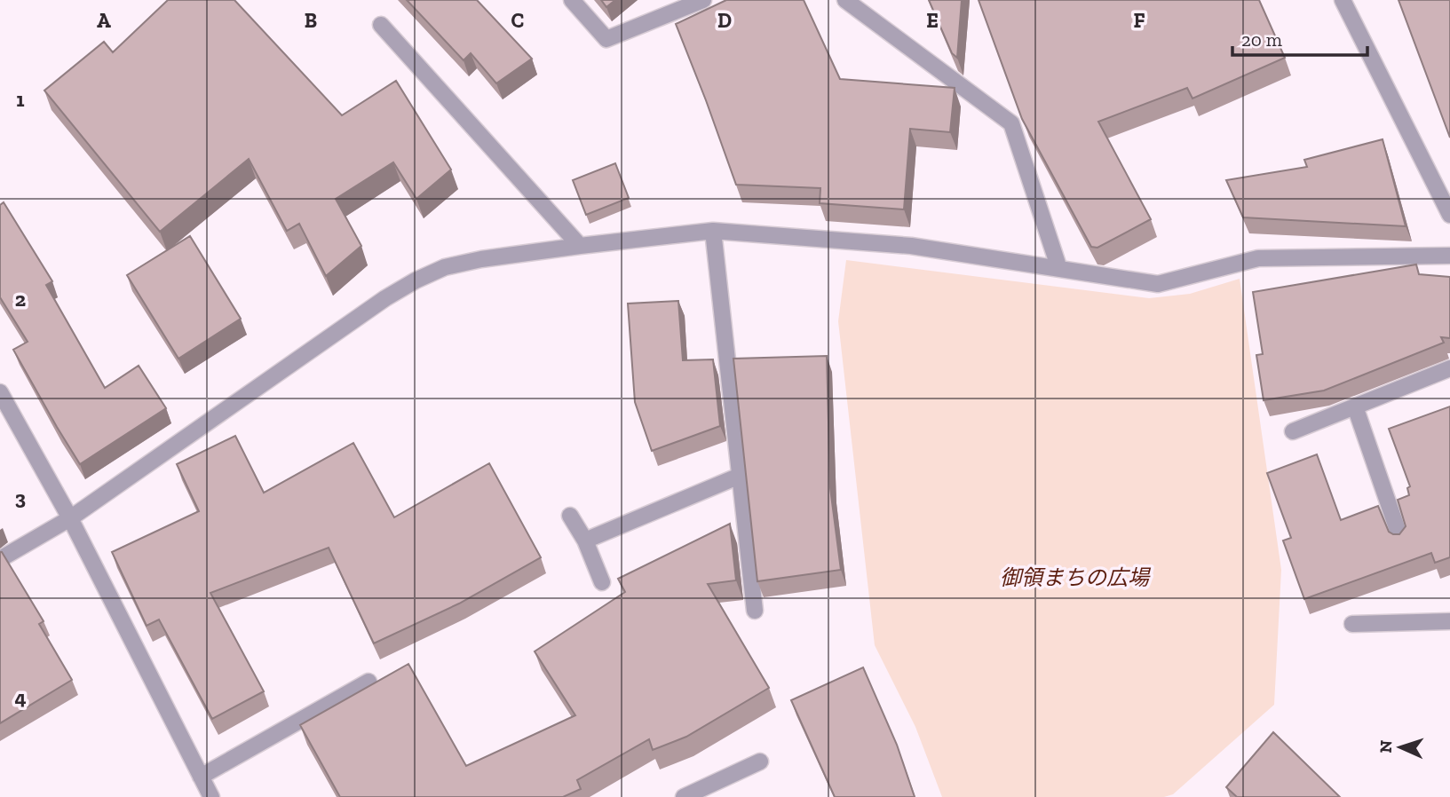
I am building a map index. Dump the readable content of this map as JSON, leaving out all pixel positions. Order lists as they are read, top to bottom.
{
  "parks": ["御領まちの広場"],
  "scale_bar": "20 m",
  "north": "left",
  "grid": {
    "columns": [
      "A",
      "B",
      "C",
      "D",
      "E",
      "F"
    ],
    "rows": [
      "1",
      "2",
      "3",
      "4"
    ]
  }
}
